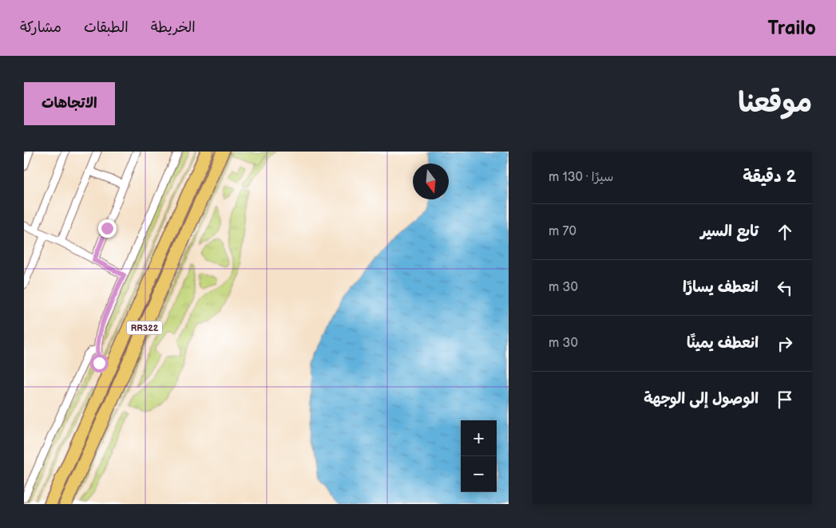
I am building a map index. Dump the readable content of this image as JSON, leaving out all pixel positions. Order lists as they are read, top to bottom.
{
  "streets": {
    "main road": ["RR322"]
  },
  "north": "bottom",
  "page": {
    "header": "Trailo",
    "nav": ["الخريطة", "الطبقات", "مشاركة"],
    "title": "موقعنا",
    "buttons": "الاتجاهات",
    "heading": ["2 دقيقة", "سيرًا · 130 m"],
    "list": [
      ["تابع السير", "70 m"],
      ["انعطف يسارًا", "30 m"],
      ["انعطف يمينًا", "30 m"],
      "الوصول إلى الوجهة"
    ],
    "map_buttons": ["+", "−"]
  }
}
